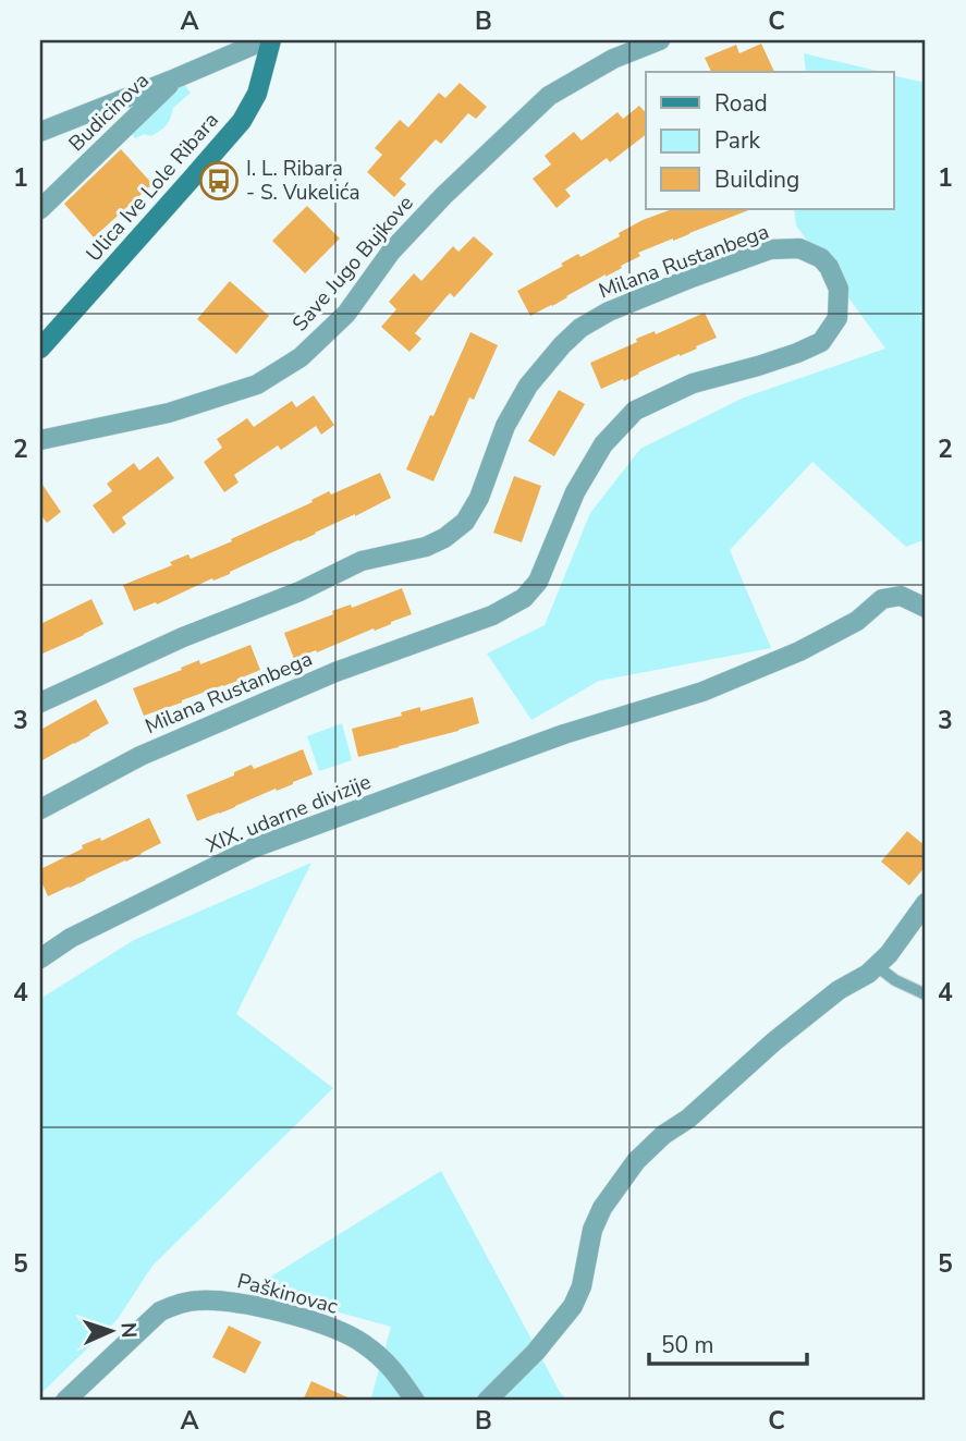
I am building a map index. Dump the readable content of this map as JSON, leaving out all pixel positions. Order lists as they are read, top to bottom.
{
  "streets": {
    "street": [
      "Budicinova",
      "Ulica Ive Lole Ribara",
      "Milana Rustanbega",
      "Save Jugo Bujkove",
      "XIX. udarne divizije",
      "Paškinovac"
    ]
  },
  "places": {
    "bus stop": ["I. L. Ribara - S. Vukelića"]
  },
  "legend": ["Road", "Park", "Building"],
  "scale_bar": "50 m",
  "north": "right",
  "grid": {
    "columns": ["A", "B", "C"],
    "rows": [
      "1",
      "2",
      "3",
      "4",
      "5"
    ]
  }
}
